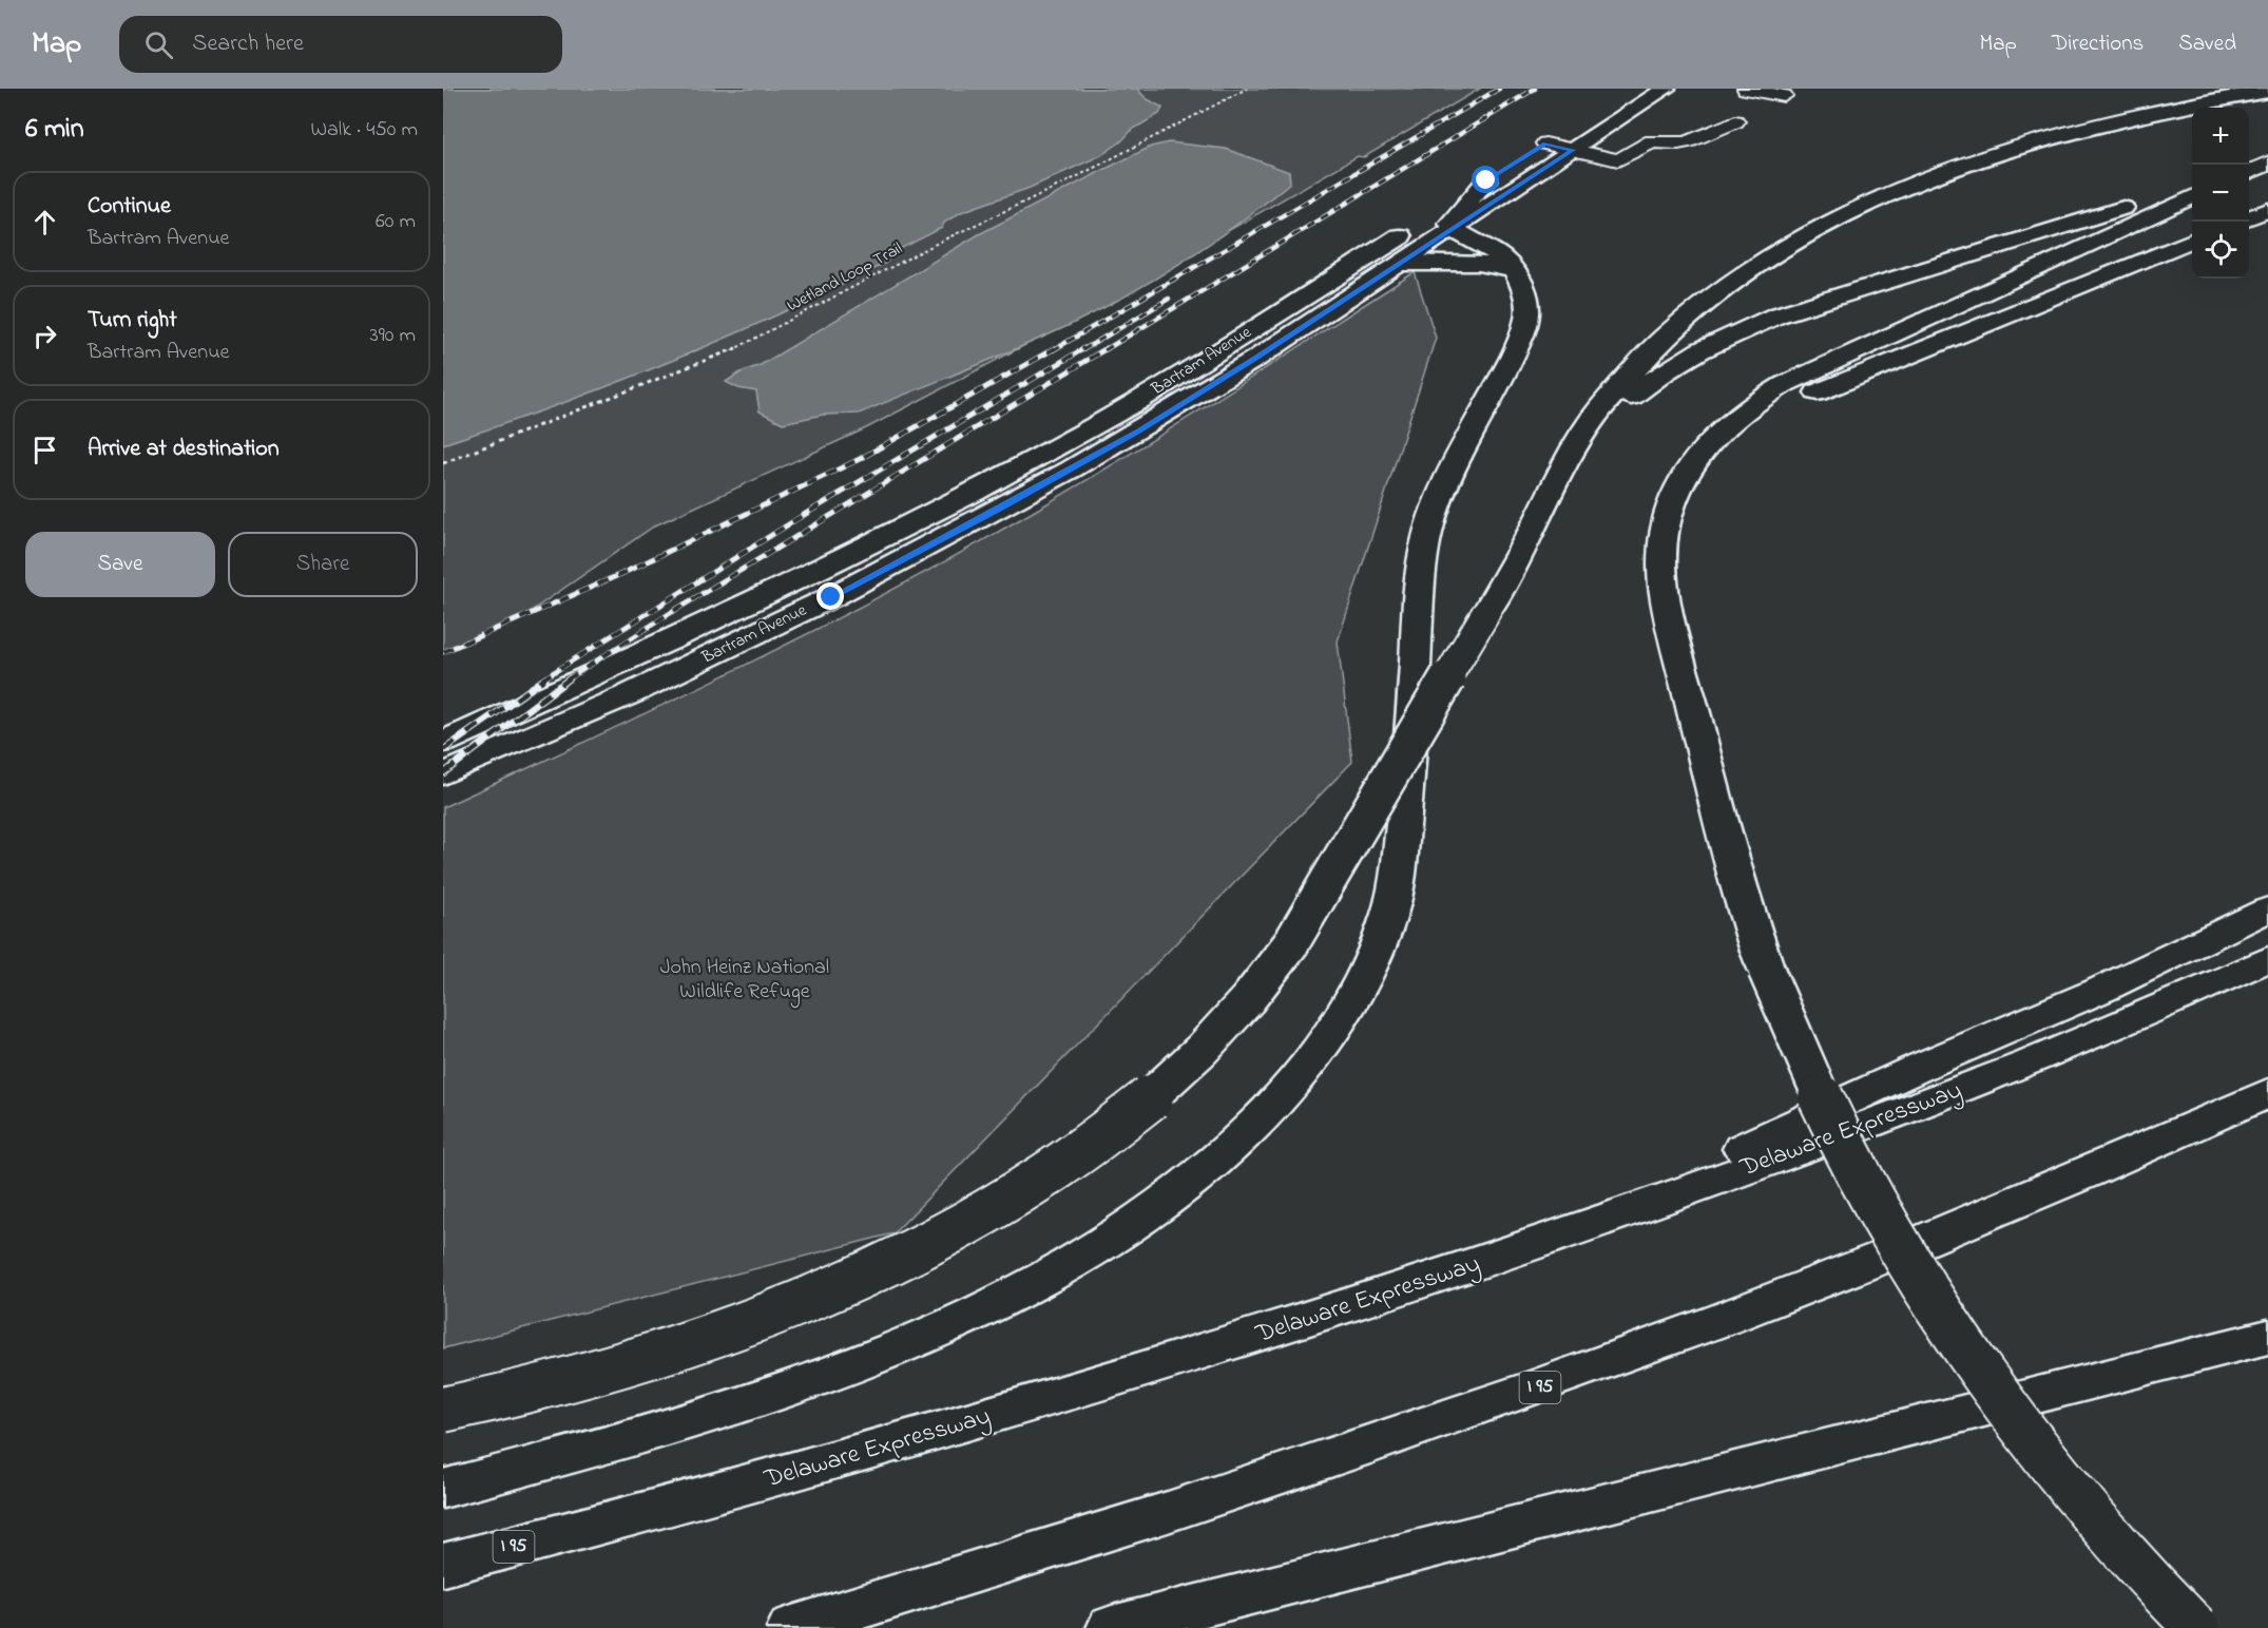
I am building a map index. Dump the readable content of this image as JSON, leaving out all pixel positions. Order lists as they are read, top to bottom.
{
  "streets": {
    "main road": ["Bartram Avenue", "Delaware Expressway", "I 95"],
    "path": ["Wetland Loop Trail"]
  },
  "parks": ["John Heinz National Wildlife Refuge"],
  "page": {
    "header": "Map",
    "search": "Search here",
    "nav": ["Map", "Directions", "Saved"],
    "heading": ["6 min", "Walk · 450 m"],
    "map_buttons": ["+", "−"],
    "list": [
      ["Continue", "Bartram Avenue", "60 m"],
      ["Turn right", "Bartram Avenue", "390 m"],
      "Arrive at destination"
    ],
    "buttons": ["Save", "Share"]
  }
}
